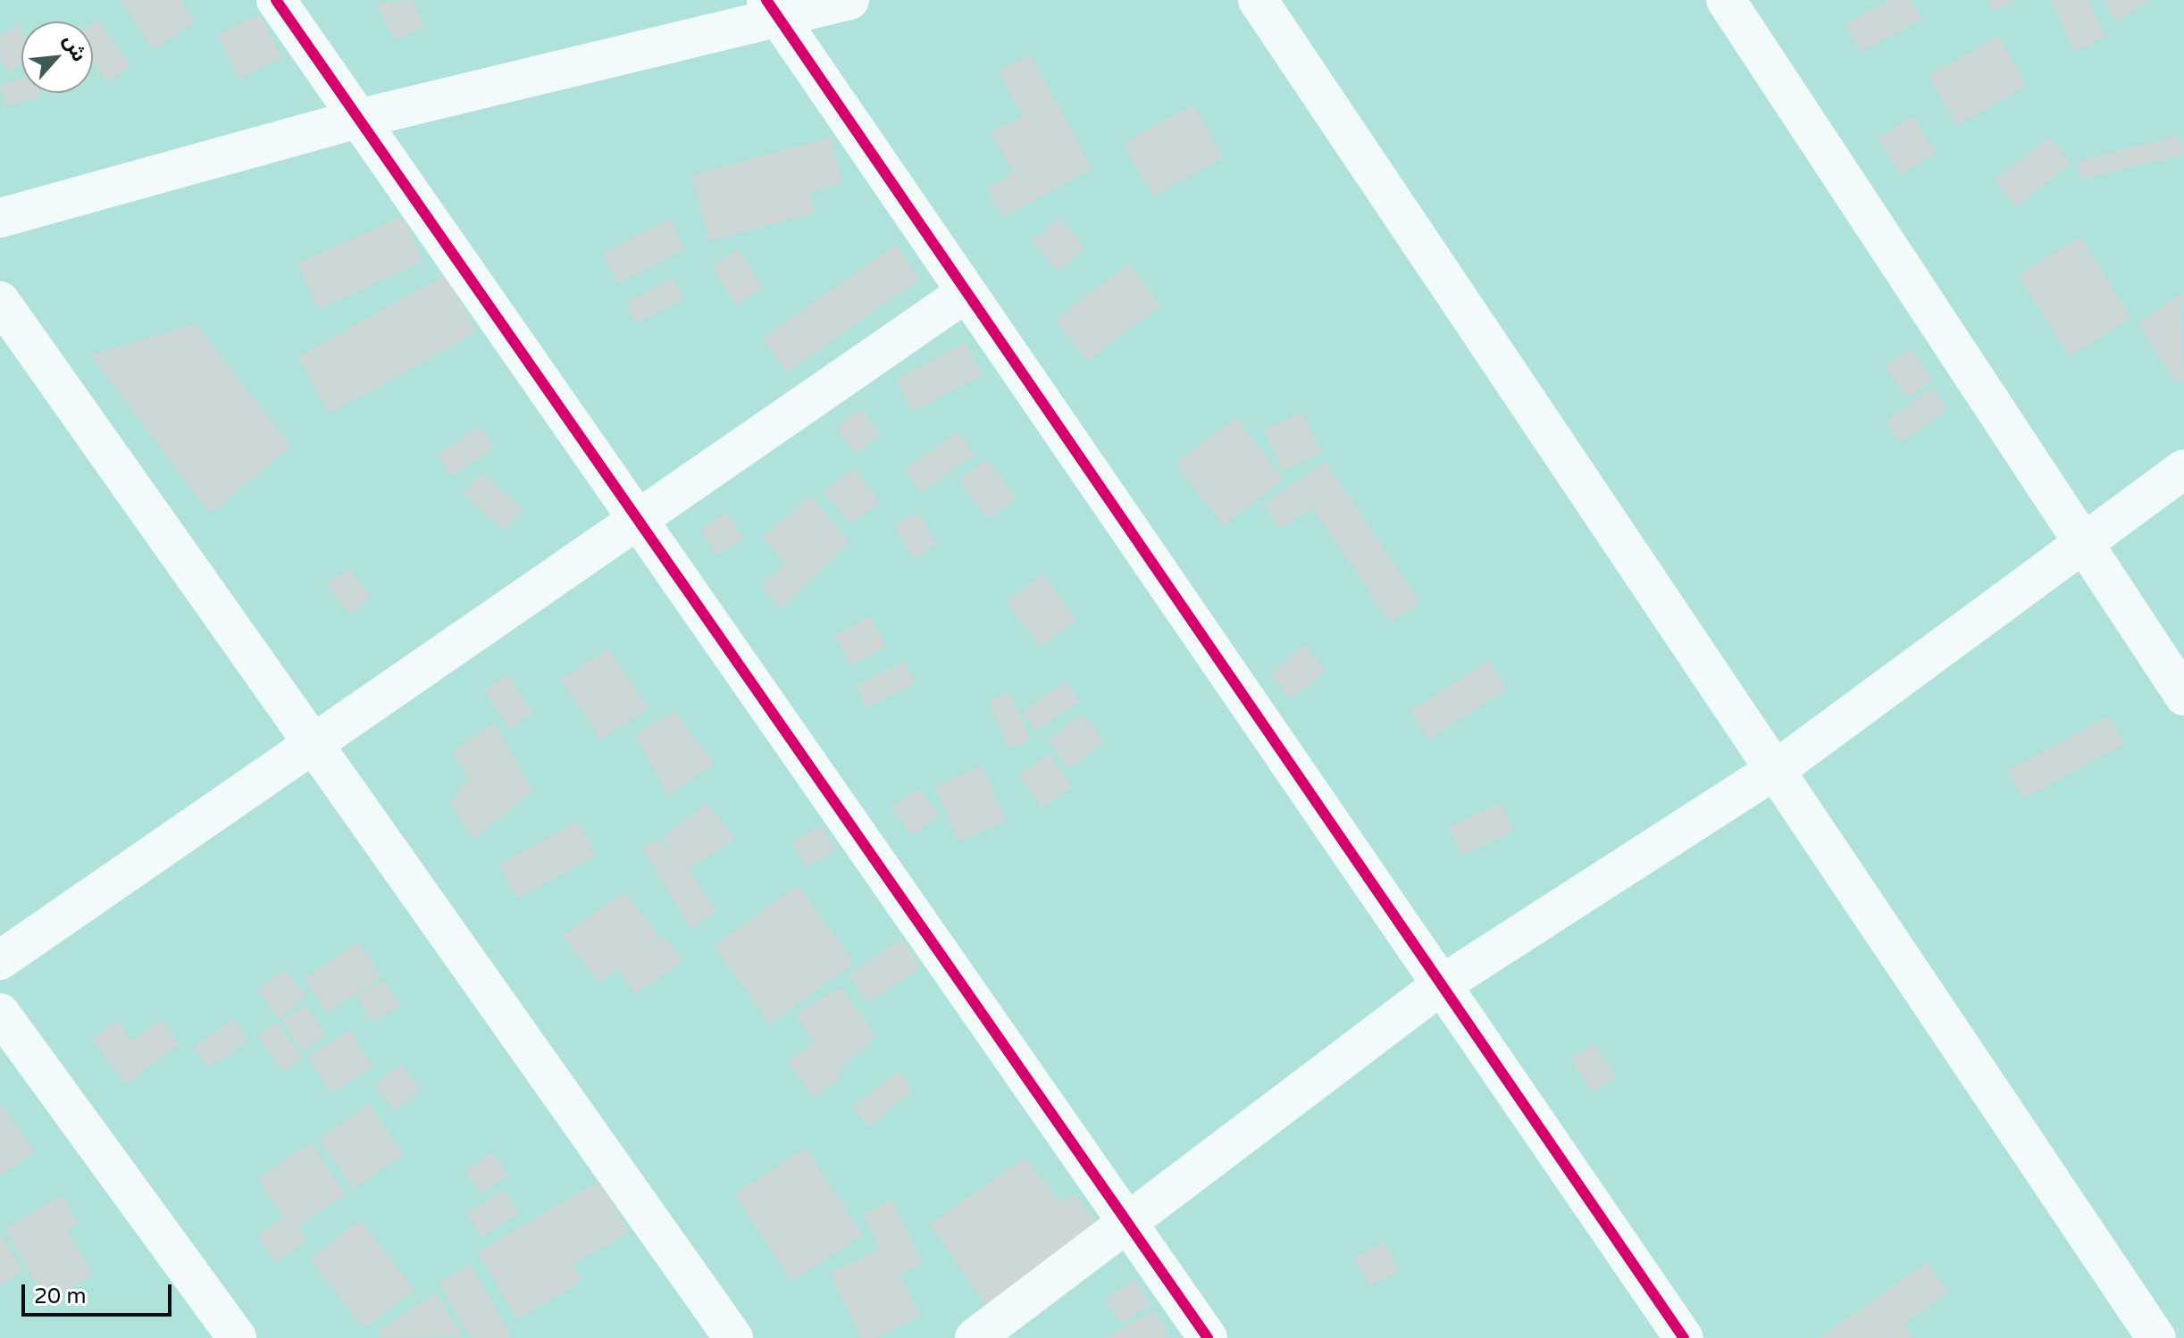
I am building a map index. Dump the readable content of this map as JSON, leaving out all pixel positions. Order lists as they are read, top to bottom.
{
  "scale_bar": "20 m",
  "north": "top right"
}
